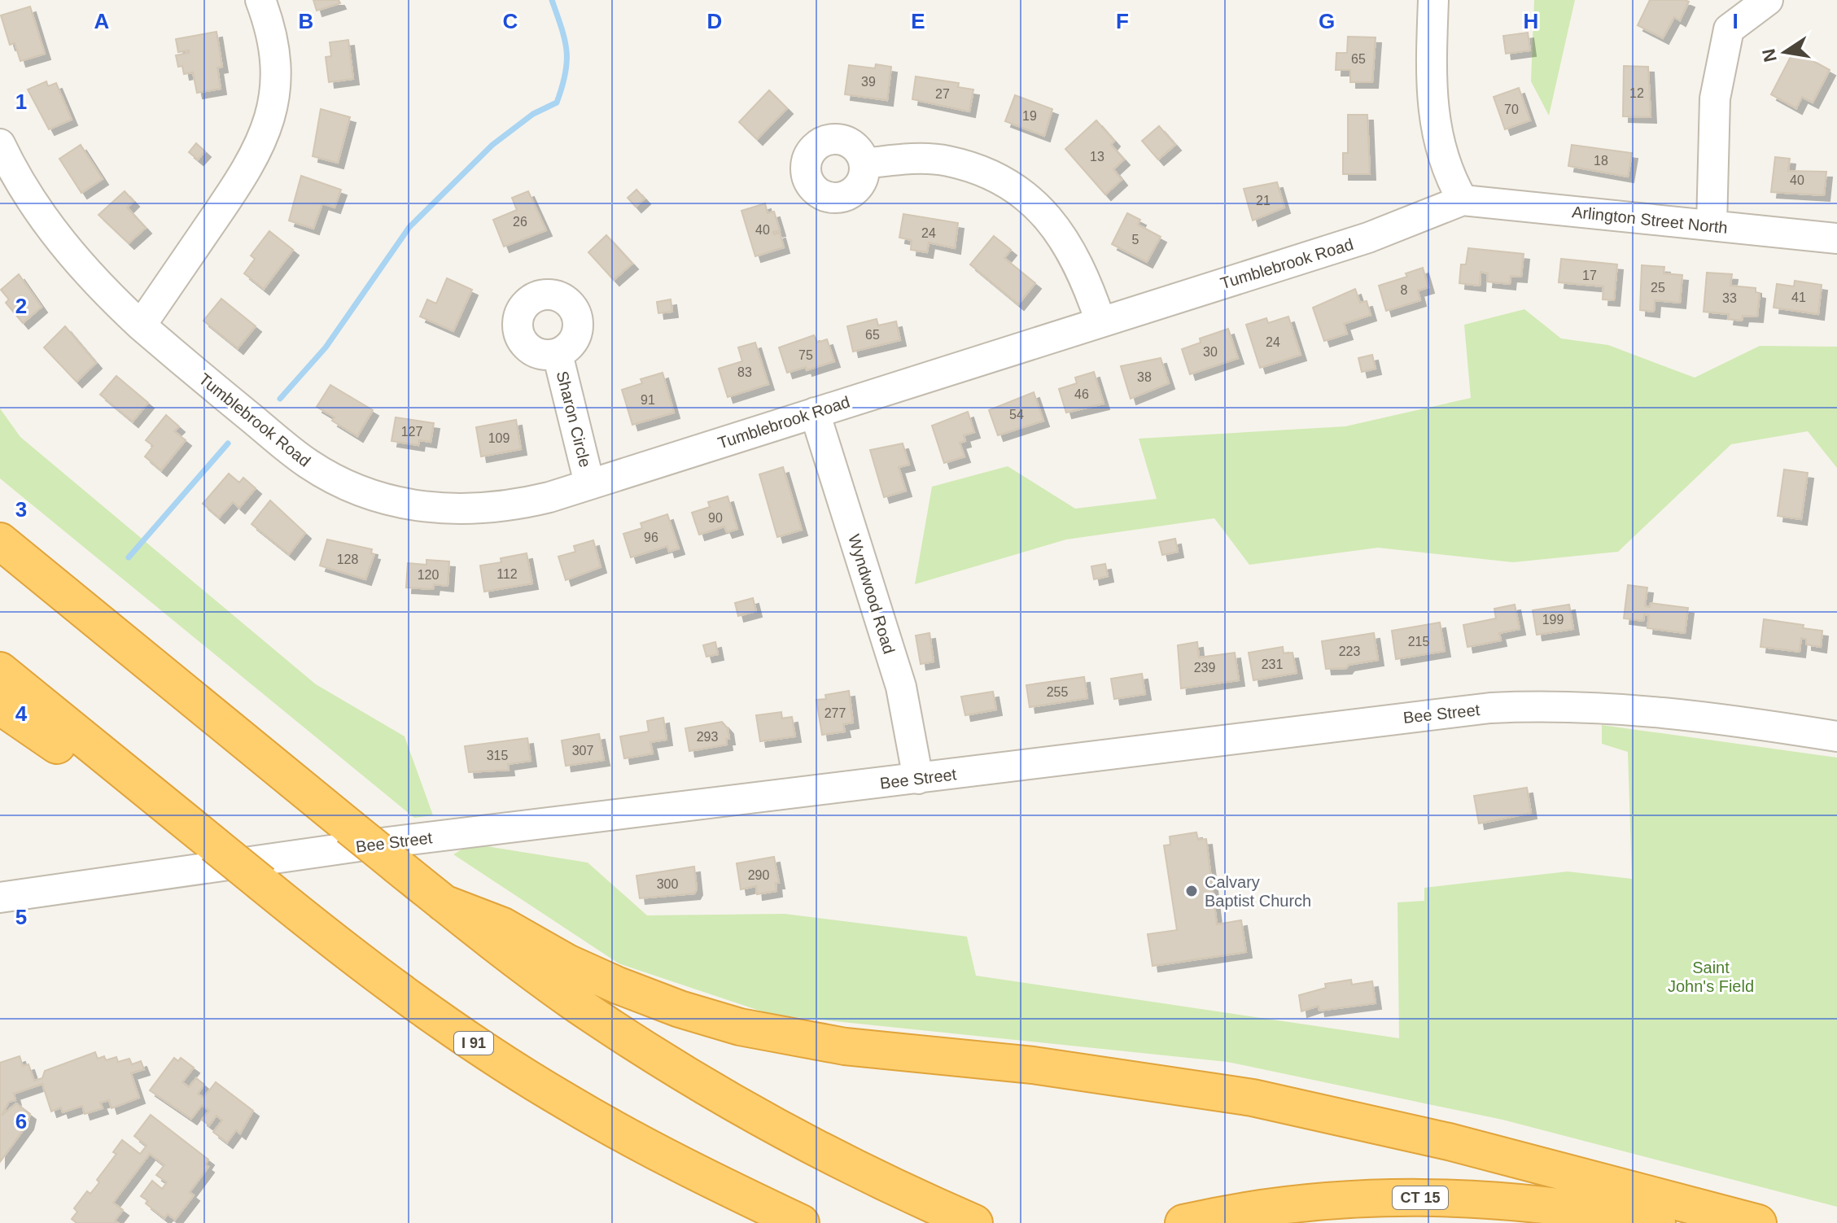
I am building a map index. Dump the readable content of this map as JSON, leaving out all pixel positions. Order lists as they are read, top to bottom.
{
  "streets": {
    "highway": ["I 91", "CT 15"],
    "street": [
      "Arlington Street North",
      "Tumblebrook Road",
      "Sharon Circle",
      "Wyndwood Road",
      "Bee Street"
    ]
  },
  "crossings": [
    ["Arlington Street North", "Tumblebrook Road"],
    ["Tumblebrook Road", "Sharon Circle"],
    ["Tumblebrook Road", "Wyndwood Road"],
    ["Wyndwood Road", "Bee Street"]
  ],
  "parks": ["Saint John's Field"],
  "places": ["Calvary Baptist Church"],
  "house_numbers": [
    "65",
    "39",
    "12",
    "27",
    "70",
    "19",
    "13",
    "18",
    "40",
    "21",
    "26",
    "40",
    "24",
    "5",
    "17",
    "25",
    "8",
    "41",
    "33",
    "65",
    "24",
    "30",
    "75",
    "83",
    "38",
    "46",
    "91",
    "54",
    "127",
    "109",
    "90",
    "96",
    "128",
    "112",
    "120",
    "199",
    "215",
    "223",
    "231",
    "239",
    "255",
    "277",
    "293",
    "307",
    "315",
    "290",
    "300"
  ],
  "north": "left",
  "grid": {
    "columns": [
      "A",
      "B",
      "C",
      "D",
      "E",
      "F",
      "G",
      "H",
      "I"
    ],
    "rows": [
      "1",
      "2",
      "3",
      "4",
      "5",
      "6"
    ]
  }
}
